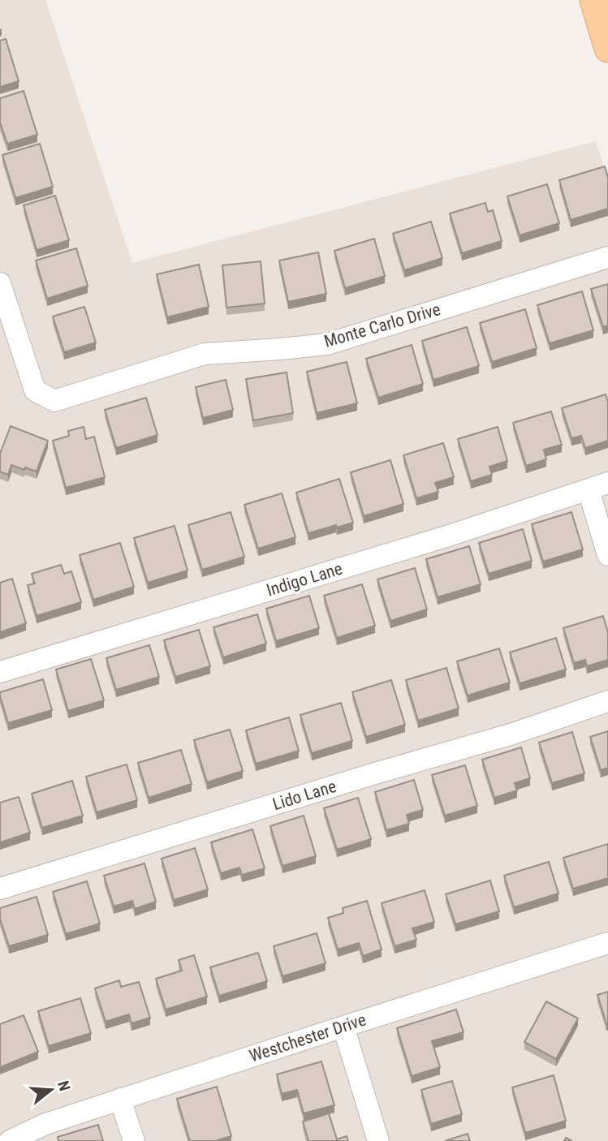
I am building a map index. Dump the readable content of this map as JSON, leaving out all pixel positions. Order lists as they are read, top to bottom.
{
  "streets": {
    "street": [
      "Monte Carlo Drive",
      "Indigo Lane",
      "Lido Lane",
      "Westchester Drive"
    ]
  },
  "north": "right"
}
